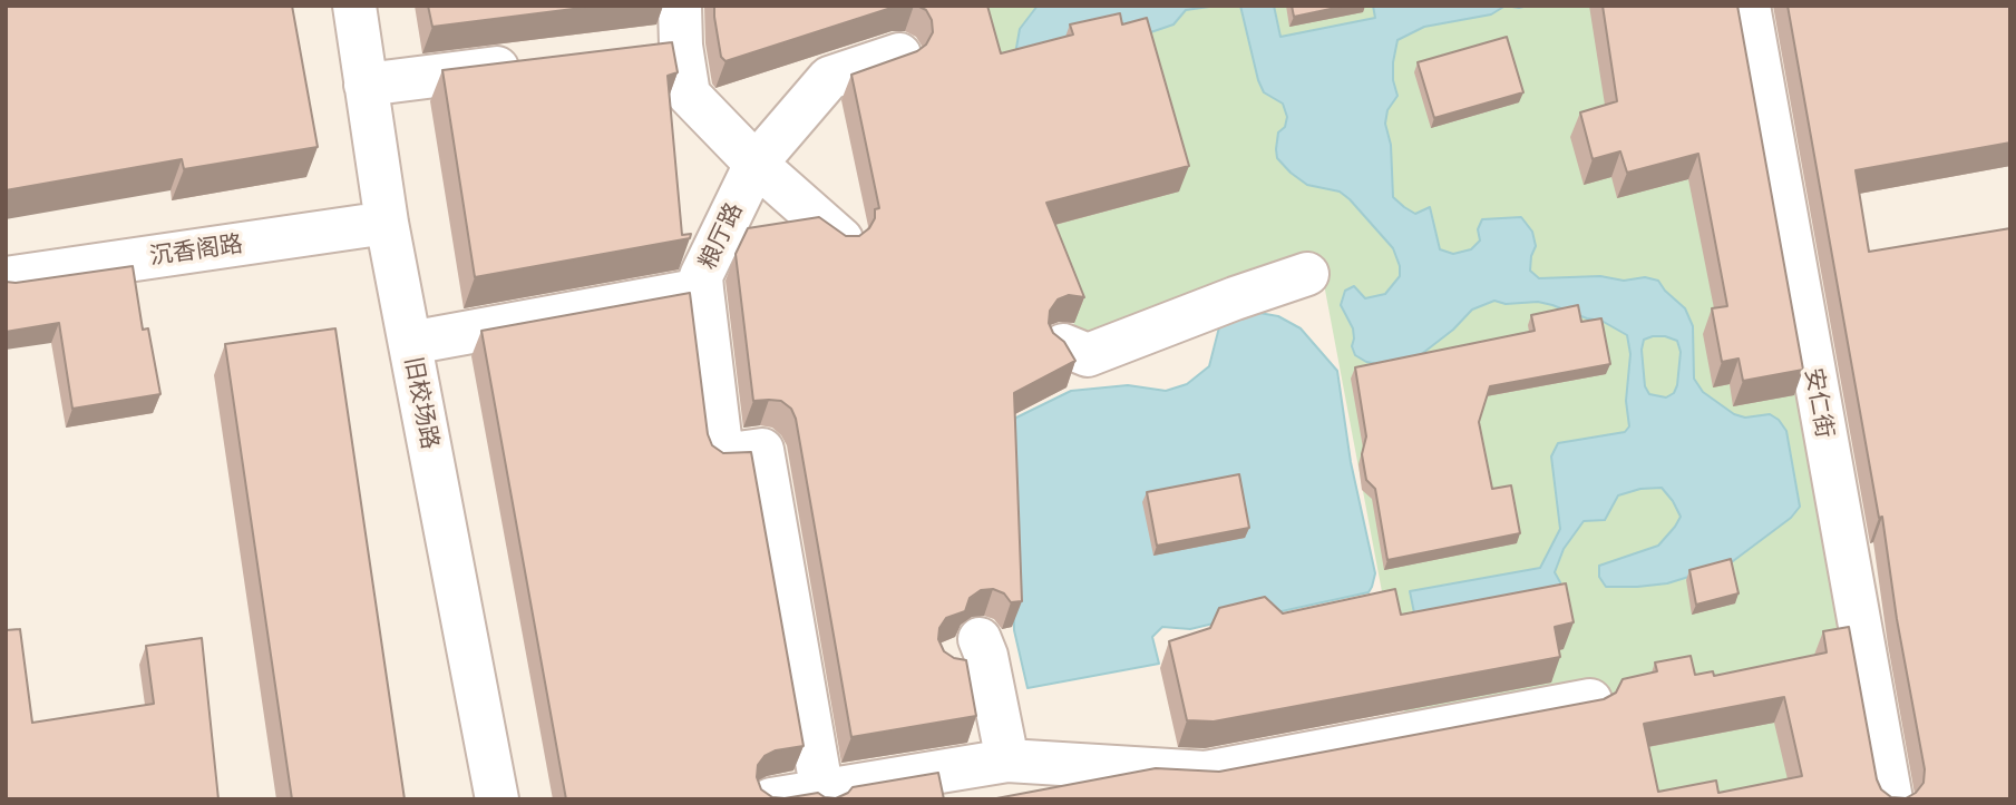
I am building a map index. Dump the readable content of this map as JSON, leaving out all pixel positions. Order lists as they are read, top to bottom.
{
  "streets": {
    "street": [
      "粮厅路",
      "沉香阁路",
      "旧校场路",
      "安仁街"
    ]
  },
  "crossings": [
    ["沉香阁路", "旧校场路"]
  ]
}
